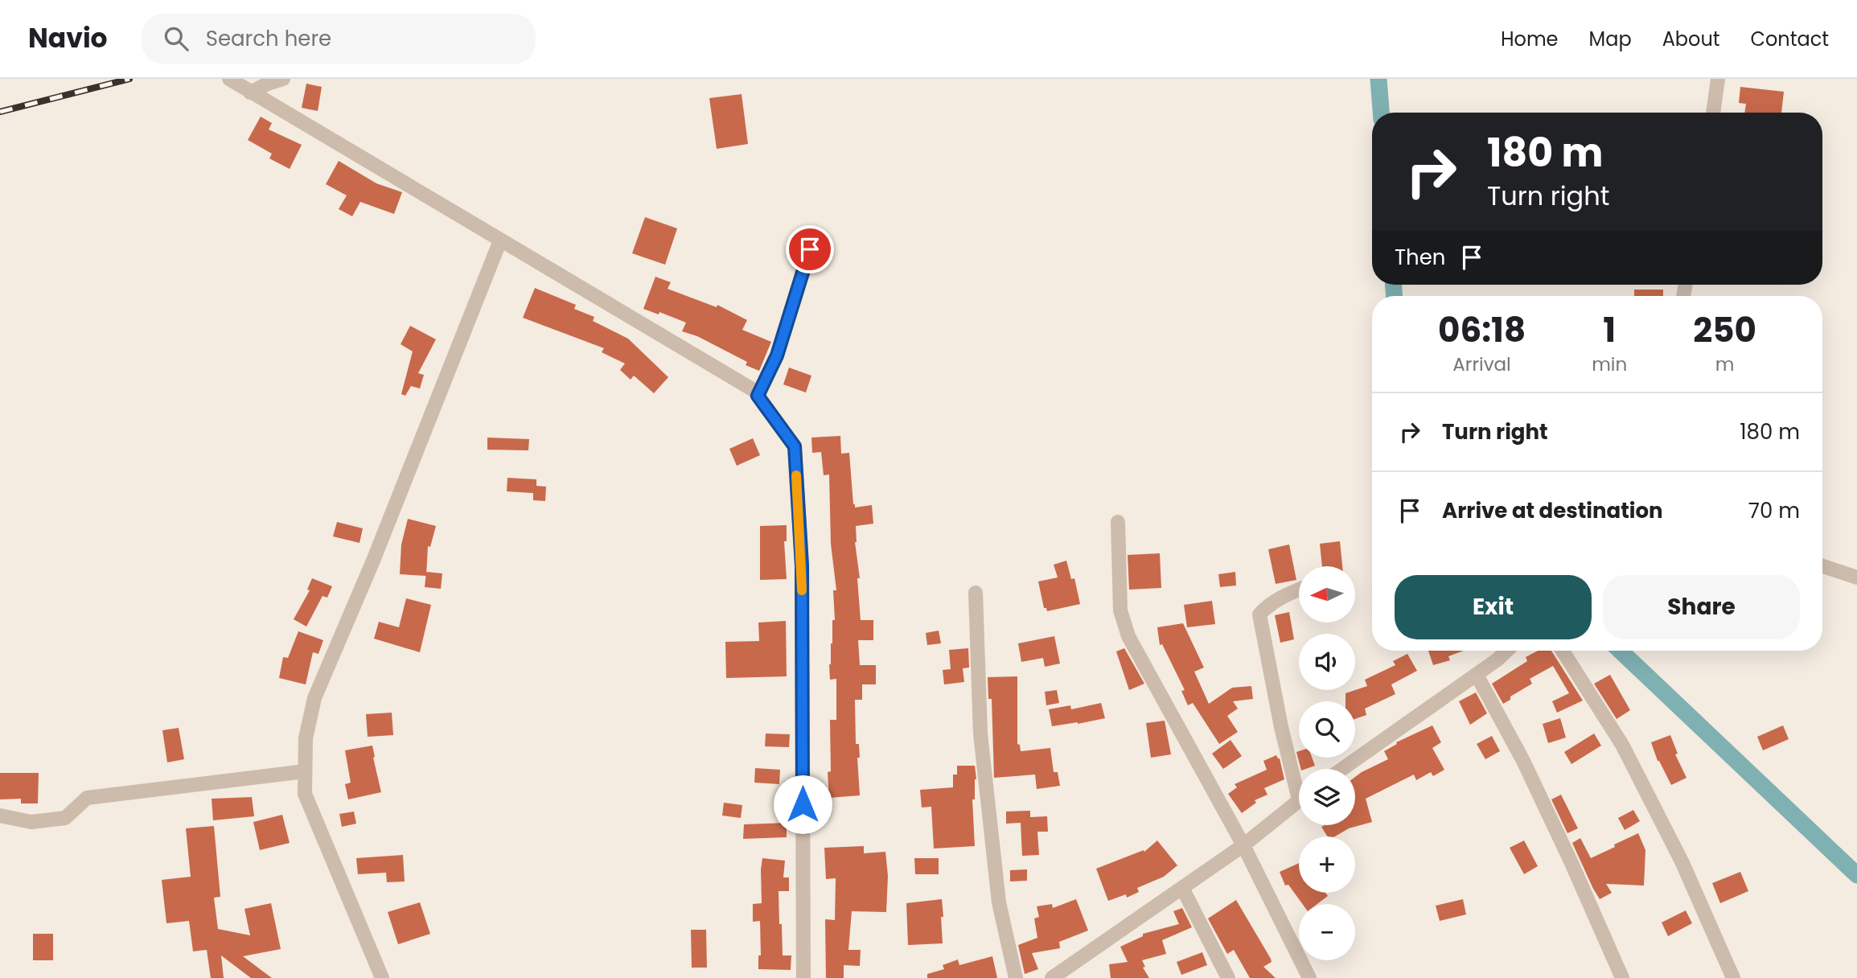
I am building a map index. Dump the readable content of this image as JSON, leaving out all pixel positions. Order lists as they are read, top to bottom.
{
  "north": "left",
  "page": {
    "header": "Navio",
    "search": "Search here",
    "nav": [
      "Home",
      "Map",
      "About",
      "Contact"
    ],
    "turn": ["180 m", "Turn right"],
    "then": "Then",
    "eta": [
      "06:18",
      "Arrival",
      "1",
      "min",
      "250",
      "m"
    ],
    "list": [
      {
        "name": "Turn right",
        "value": "180 m"
      },
      {
        "name": "Arrive at destination",
        "value": "70 m"
      }
    ],
    "buttons": ["Exit", "Share"],
    "map_buttons": ["+", "−"]
  }
}
